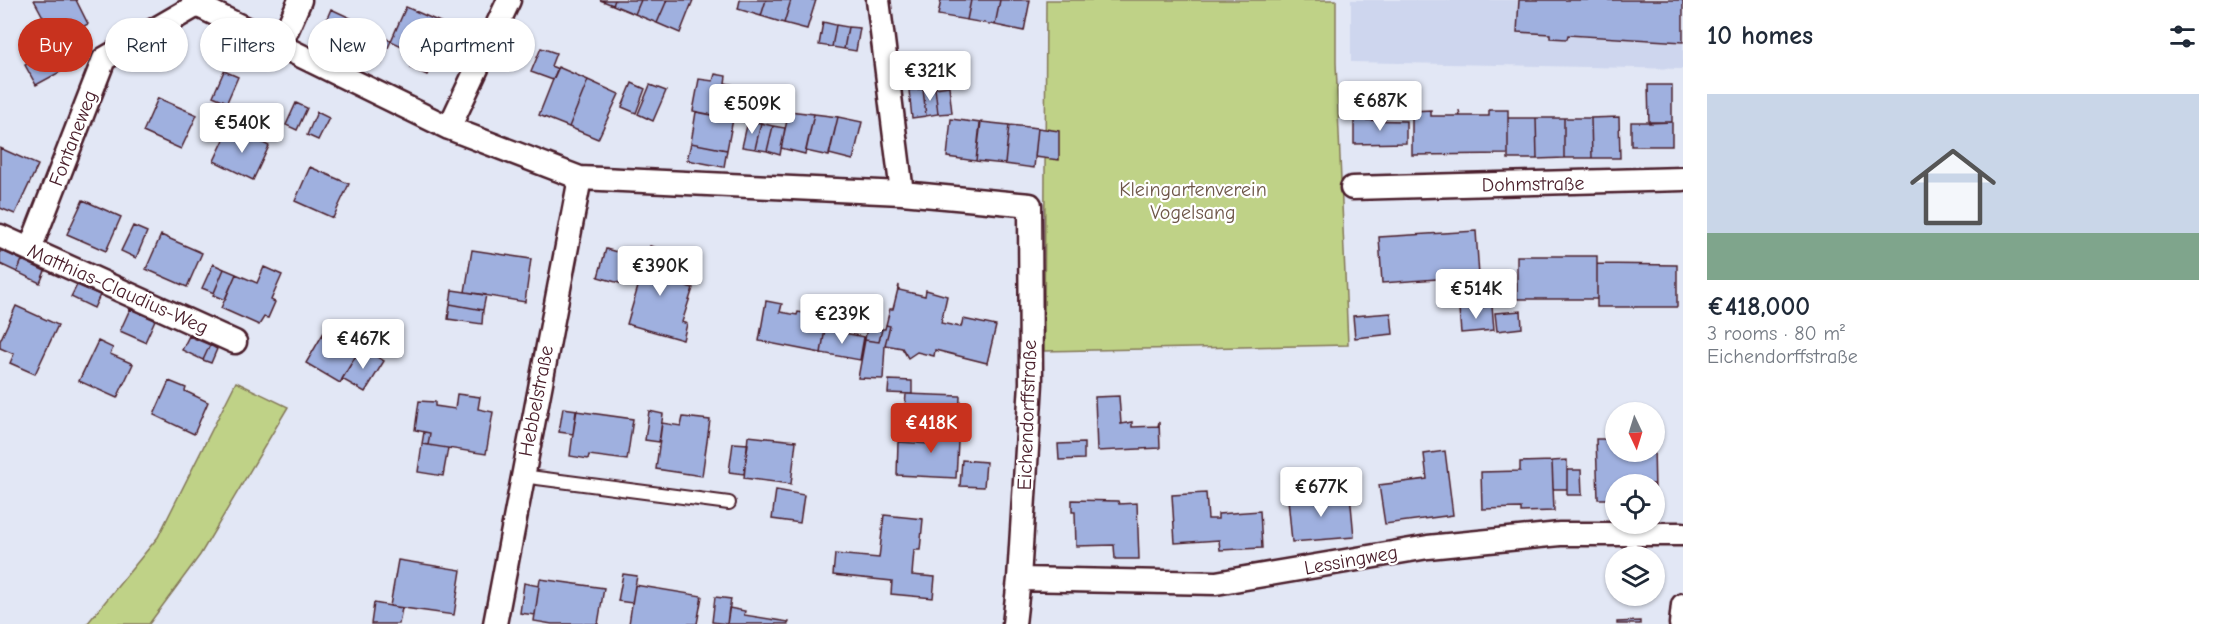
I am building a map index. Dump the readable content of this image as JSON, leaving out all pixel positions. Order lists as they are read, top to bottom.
{
  "streets": {
    "street": [
      "Fontaneweg",
      "Dohmstraße",
      "Matthias-Claudius-Weg",
      "Hebbelstraße",
      "Eichendorffstraße",
      "Lessingweg"
    ]
  },
  "crossings": [
    ["Fontaneweg", "Matthias-Claudius-Weg"],
    ["Eichendorffstraße", "Lessingweg"]
  ],
  "parks": ["Kleingartenverein Vogelsang"],
  "north": "bottom",
  "page": {
    "heading": "10 homes",
    "chip": [
      "Buy",
      "Rent",
      "Filters",
      "New",
      "Apartment"
    ],
    "price": [
      "€321K",
      "€687K",
      "€509K",
      "€540K",
      "€390K",
      "€514K",
      "€239K",
      "€467K",
      "€418K",
      "€677K"
    ],
    "list": [
      {
        "name": "€418,000",
        "note": "3 rooms · 80 m² · Eichendorffstraße"
      }
    ]
  }
}
